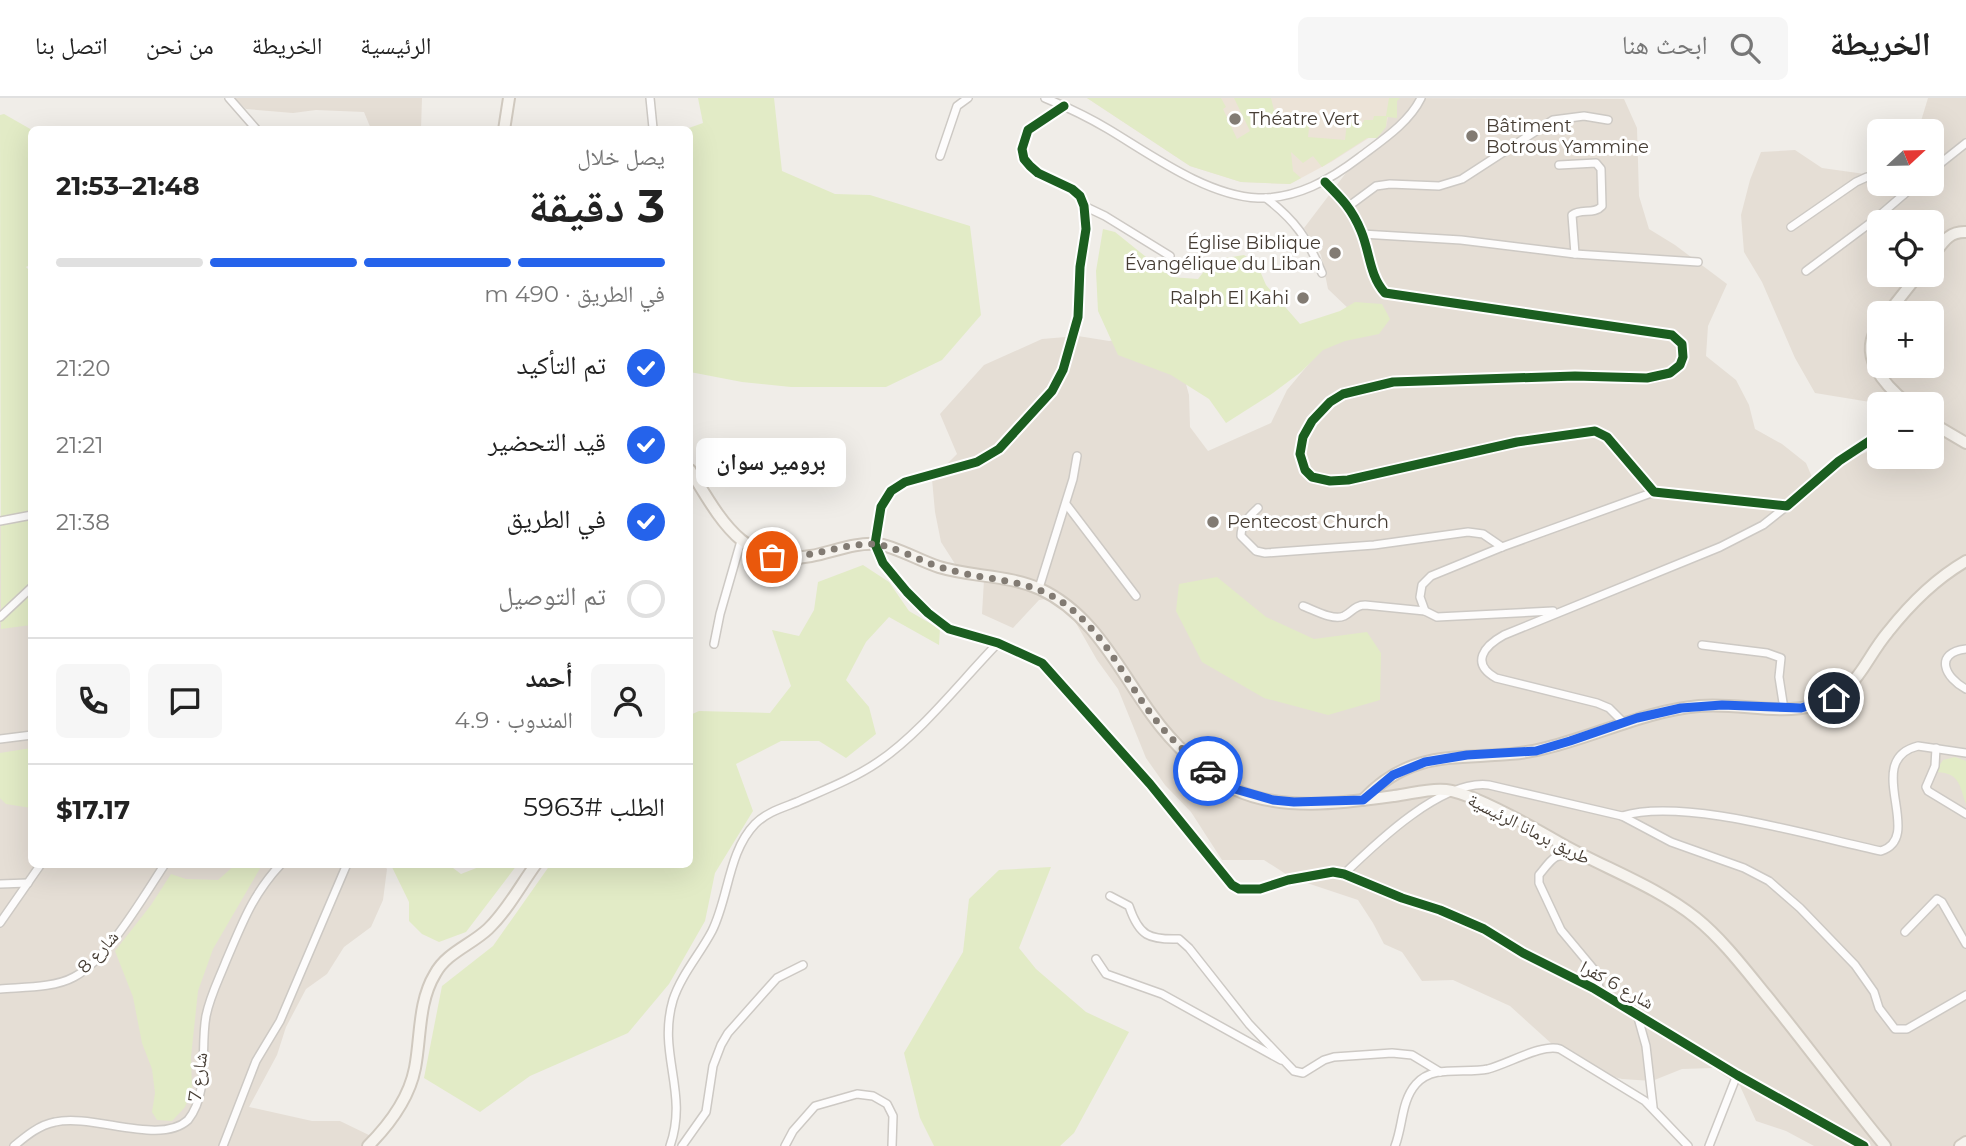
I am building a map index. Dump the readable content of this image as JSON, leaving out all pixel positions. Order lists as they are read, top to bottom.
{
  "streets": {
    "main road": ["طريق برمانا الرئيسية"],
    "street": ["شارع 8", "شارع 6 كفرا", "شارع 7"]
  },
  "places": [
    "Théatre Vert",
    "Bâtiment Botrous Yammine",
    "Église Biblique Évangélique du Liban",
    "Ralph El Kahi",
    "Pentecost Church",
    "برومير سوان"
  ],
  "north": "right",
  "page": {
    "header": "الخريطة",
    "search": "ابحث هنا",
    "nav": [
      "الرئيسية",
      "الخريطة",
      "من نحن",
      "اتصل بنا"
    ],
    "map_buttons": ["+", "−"],
    "heading": ["3 دقيقة", "يصل خلال", "21:48–21:53"],
    "panel": [
      "أحمد",
      "المندوب · 4.9",
      "الطلب #5963",
      "$17.17"
    ],
    "bar": "في الطريق · 490 m",
    "list": [
      ["تم التأكيد", "21:20"],
      ["قيد التحضير", "21:21"],
      ["في الطريق", "21:38"],
      "تم التوصيل"
    ],
    "bubble": "برومير سوان"
  }
}
